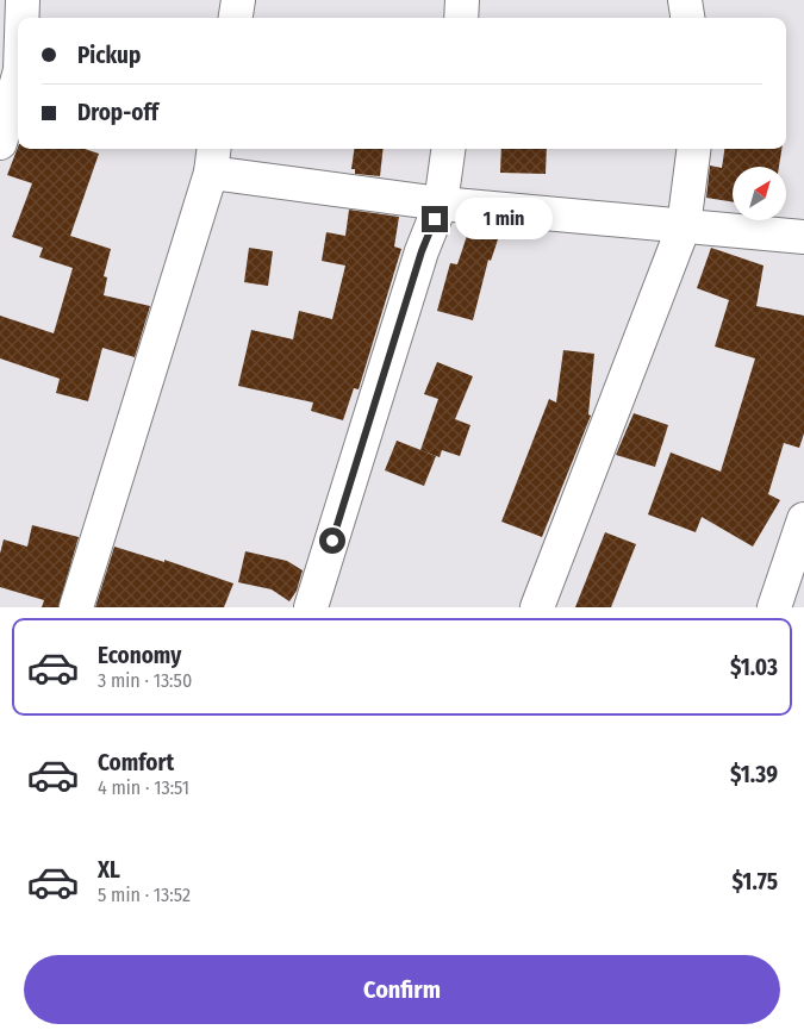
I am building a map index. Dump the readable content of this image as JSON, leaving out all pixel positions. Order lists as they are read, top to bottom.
{
  "north": "top right",
  "page": {
    "banner": ["Pickup", "Drop-off"],
    "bubble": "1 min",
    "list": [
      {
        "name": "Economy",
        "note": "3 min · 13:50",
        "value": "$1.03"
      },
      {
        "name": "Comfort",
        "note": "4 min · 13:51",
        "value": "$1.39"
      },
      {
        "name": "XL",
        "note": "5 min · 13:52",
        "value": "$1.75"
      }
    ],
    "buttons": "Confirm"
  }
}
